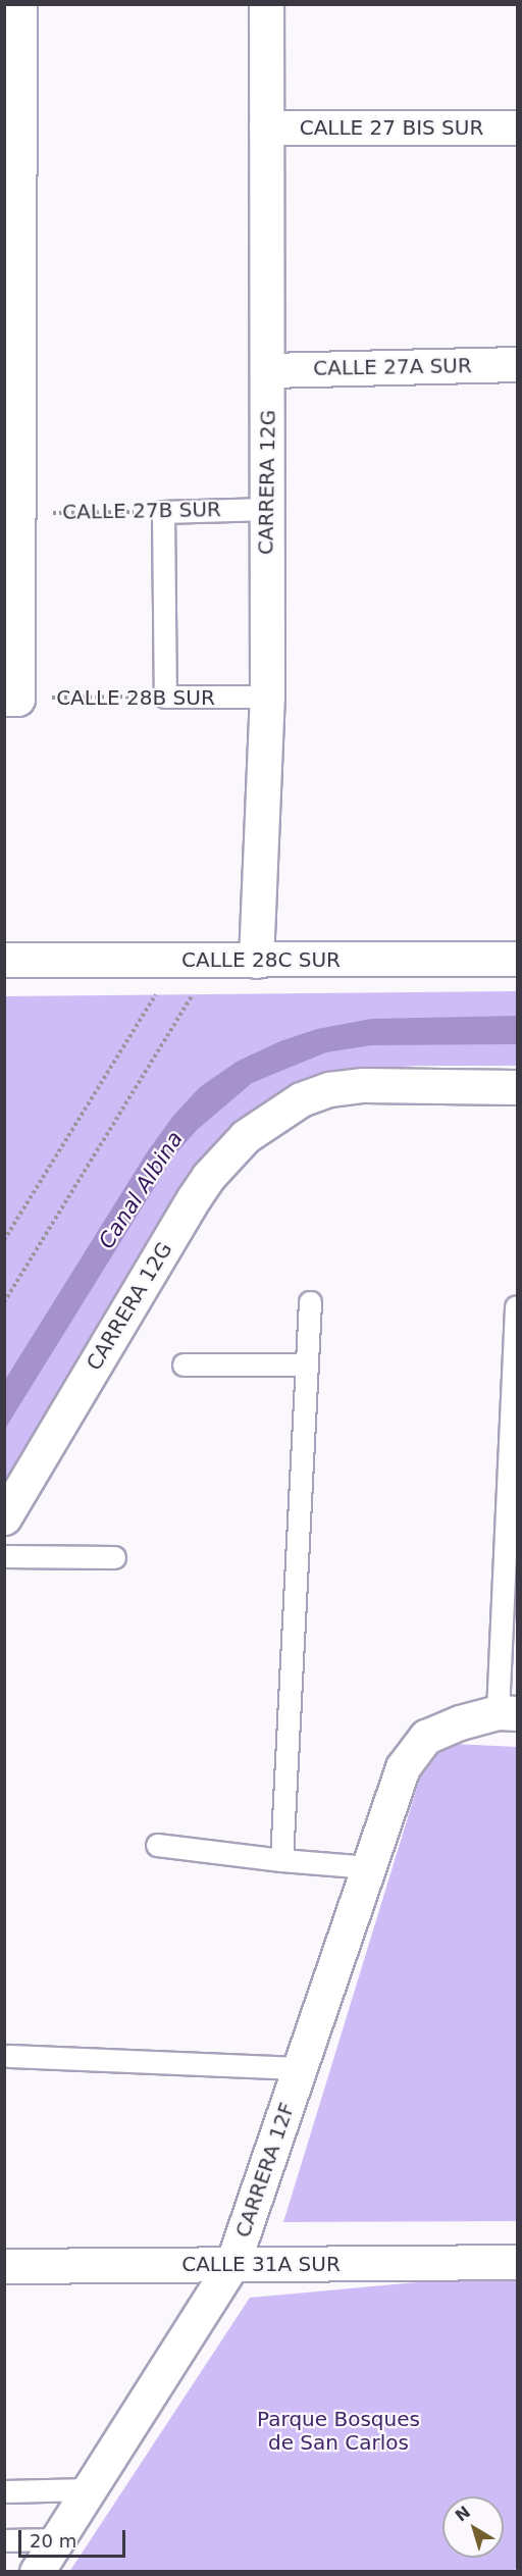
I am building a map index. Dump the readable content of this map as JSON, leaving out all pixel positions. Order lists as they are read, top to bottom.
{
  "streets": {
    "street": [
      "CALLE 27 BIS SUR",
      "CALLE 27A SUR",
      "CARRERA 12G",
      "CALLE 28C SUR",
      "CARRERA 12F",
      "CALLE 31A SUR"
    ],
    "lane": ["CALLE 27B SUR", "CALLE 28B SUR"]
  },
  "crossings": [
    ["CALLE 27 BIS SUR", "CARRERA 12G"],
    ["CALLE 27A SUR", "CARRERA 12G"],
    ["CARRERA 12G", "CALLE 27B SUR"],
    ["CARRERA 12G", "CALLE 28B SUR"],
    ["CARRERA 12G", "CALLE 28C SUR"],
    ["CARRERA 12F", "CALLE 31A SUR"]
  ],
  "water": ["Canal Albina"],
  "parks": ["Parque Bosques de San Carlos"],
  "scale_bar": "20 m",
  "north": "top left"
}
